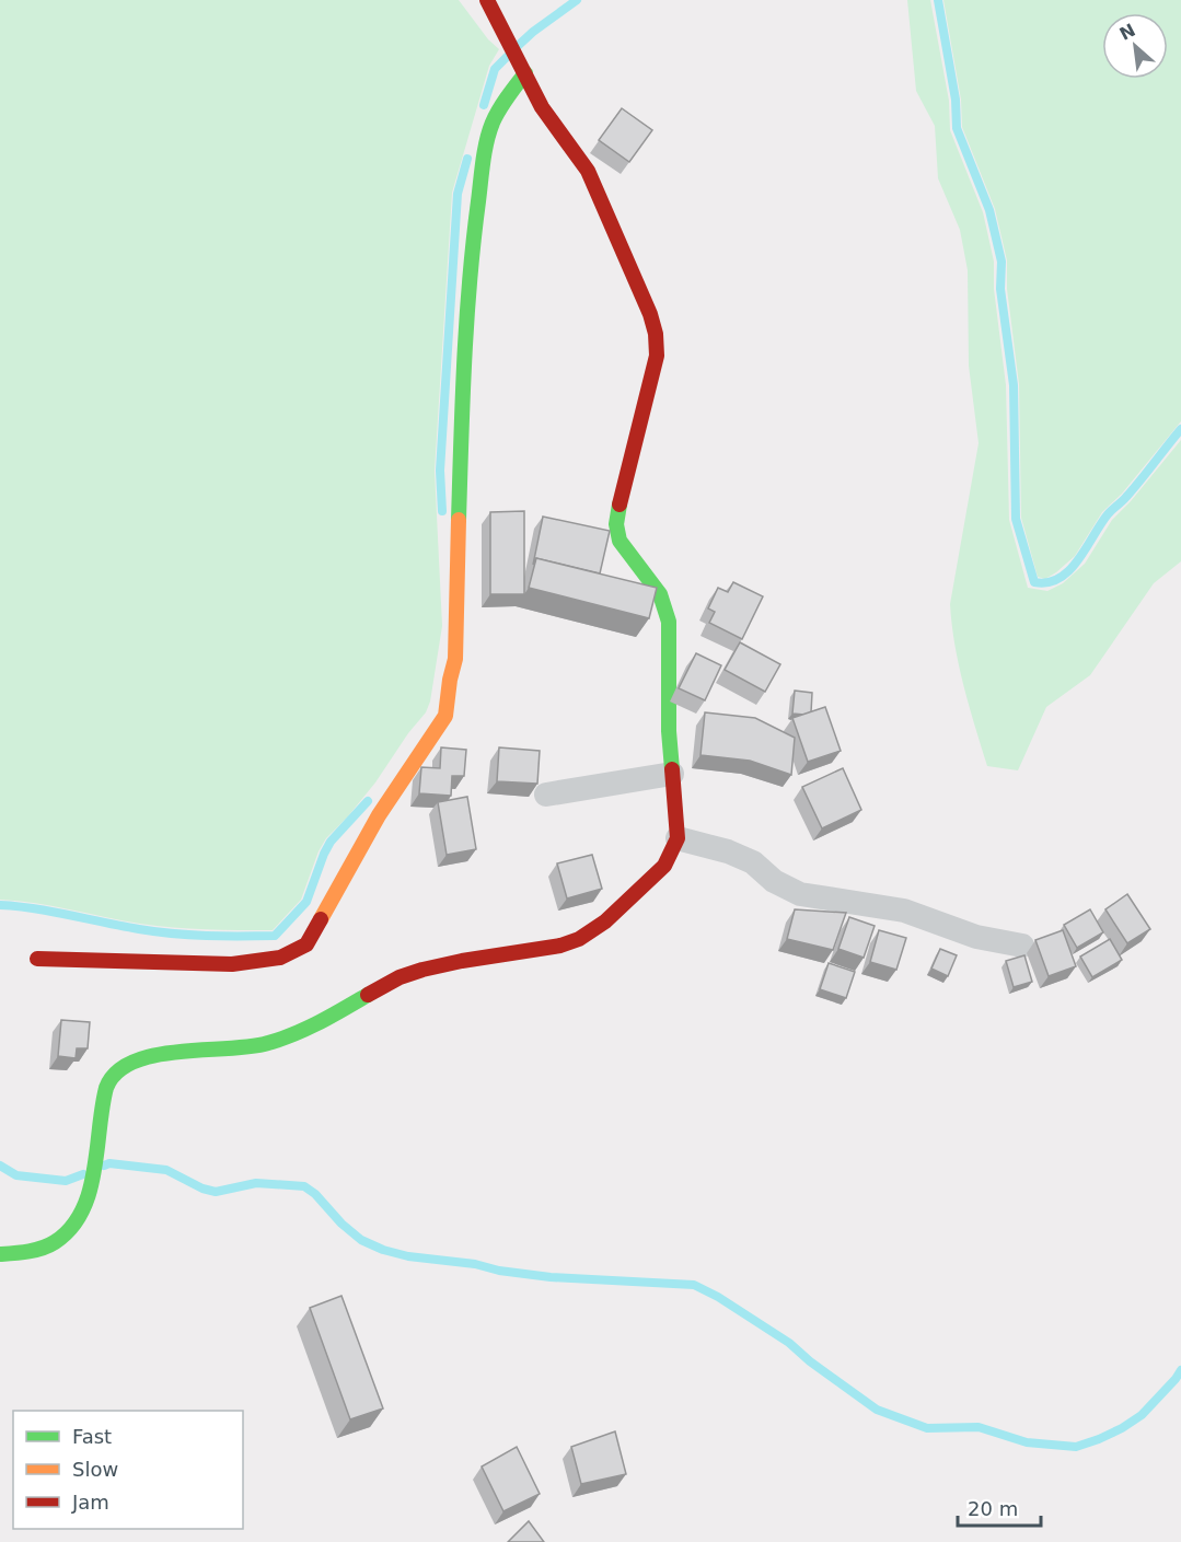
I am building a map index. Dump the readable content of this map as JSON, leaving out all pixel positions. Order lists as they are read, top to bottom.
{
  "legend": ["Fast", "Slow", "Jam"],
  "scale_bar": "20 m",
  "north": "top left"
}
